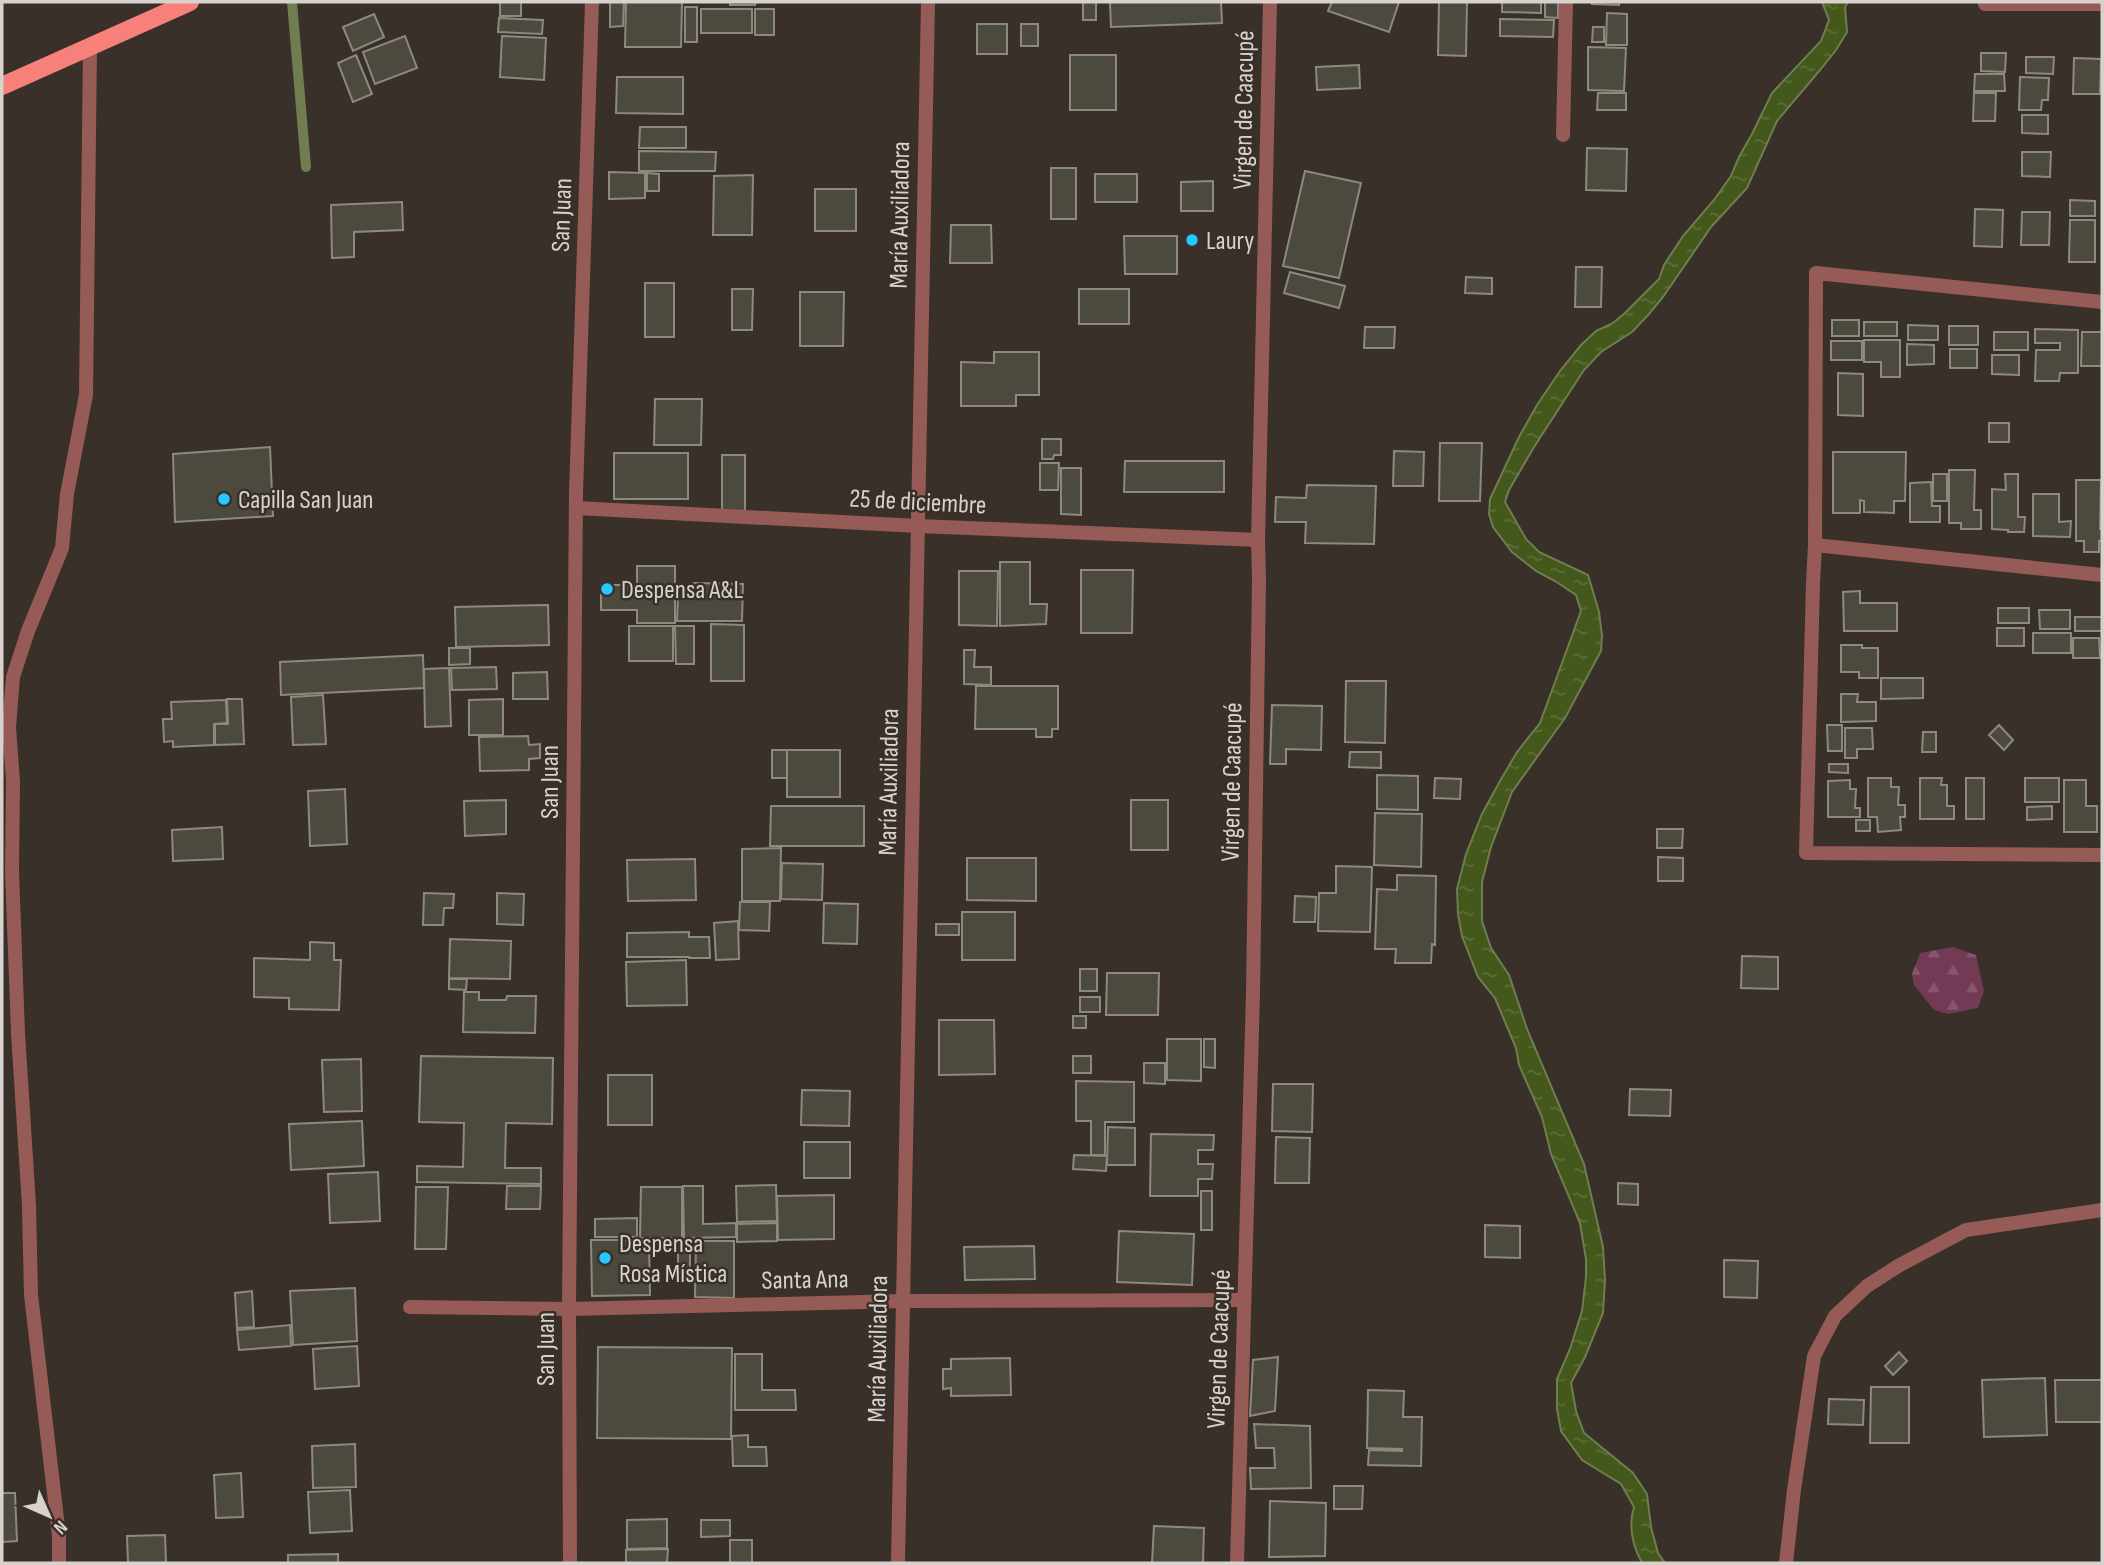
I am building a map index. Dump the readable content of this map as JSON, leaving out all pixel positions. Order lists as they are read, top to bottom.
{
  "streets": {
    "street": [
      "Virgen de Caacupé",
      "San Juan",
      "María Auxiliadora",
      "25 de diciembre",
      "Santa Ana"
    ]
  },
  "crossings": [
    ["Virgen de Caacupé", "25 de diciembre"],
    ["Virgen de Caacupé", "Santa Ana"],
    ["San Juan", "25 de diciembre"],
    ["San Juan", "Santa Ana"],
    ["María Auxiliadora", "25 de diciembre"],
    ["María Auxiliadora", "Santa Ana"]
  ],
  "places": [
    "Laury",
    "Capilla San Juan",
    "Despensa A&L",
    "Despensa Rosa Mística"
  ],
  "north": "bottom right"
}
